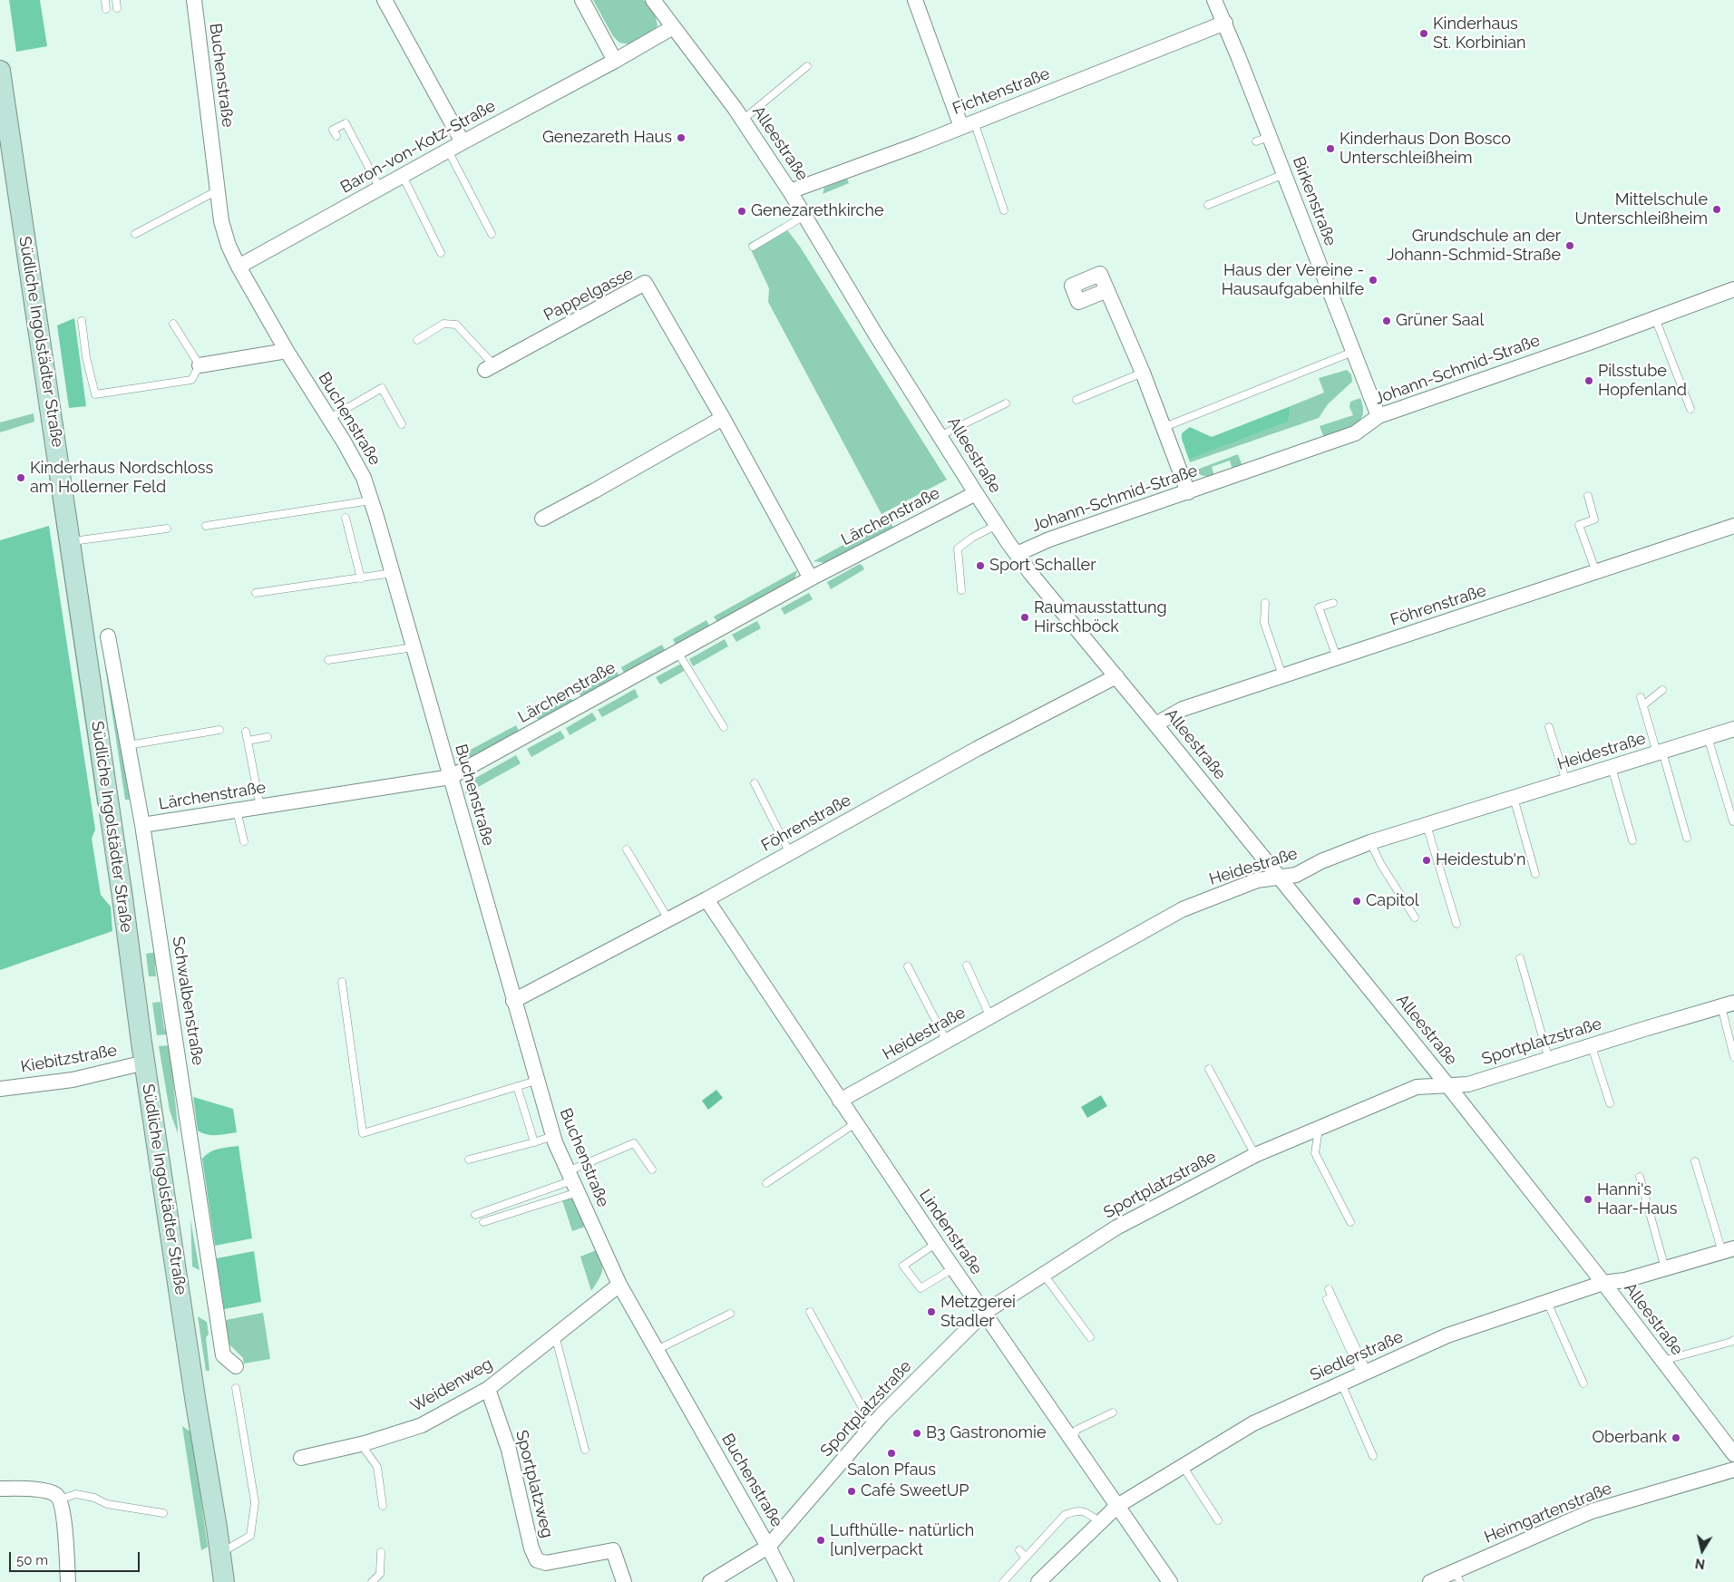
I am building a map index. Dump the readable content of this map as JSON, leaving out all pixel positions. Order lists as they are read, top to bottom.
{
  "streets": {
    "street": [
      "Buchenstraße",
      "Fichtenstraße",
      "Alleestraße",
      "Baron-von-Kotz-Straße",
      "Birkenstraße",
      "Pappelgasse",
      "Südliche Ingolstädter Straße",
      "Johann-Schmid-Straße",
      "Lärchenstraße",
      "Föhrenstraße",
      "Heidestraße",
      "Schwalbenstraße",
      "Sportplatzstraße",
      "Kiebitzstraße",
      "Lindenstraße",
      "Siedlerstraße",
      "Weidenweg",
      "Sportplatzweg",
      "Heimgartenstraße"
    ]
  },
  "crossings": [
    ["Buchenstraße", "Baron-von-Kotz-Straße"],
    ["Buchenstraße", "Lärchenstraße"],
    ["Buchenstraße", "Föhrenstraße"],
    ["Buchenstraße", "Sportplatzstraße"],
    ["Buchenstraße", "Weidenweg"],
    ["Fichtenstraße", "Alleestraße"],
    ["Fichtenstraße", "Birkenstraße"],
    ["Alleestraße", "Johann-Schmid-Straße"],
    ["Alleestraße", "Lärchenstraße"],
    ["Alleestraße", "Föhrenstraße"],
    ["Alleestraße", "Heidestraße"],
    ["Alleestraße", "Sportplatzstraße"],
    ["Alleestraße", "Siedlerstraße"],
    ["Birkenstraße", "Johann-Schmid-Straße"],
    ["Pappelgasse", "Lärchenstraße"],
    ["Südliche Ingolstädter Straße", "Kiebitzstraße"],
    ["Lärchenstraße", "Schwalbenstraße"],
    ["Föhrenstraße", "Lindenstraße"],
    ["Heidestraße", "Lindenstraße"],
    ["Sportplatzstraße", "Lindenstraße"],
    ["Lindenstraße", "Siedlerstraße"],
    ["Weidenweg", "Sportplatzweg"]
  ],
  "places": [
    "Kinderhaus St. Korbinian",
    "Genezareth Haus",
    "Kinderhaus Don Bosco Unterschleißheim",
    "Mittelschule Unterschleißheim",
    "Genezarethkirche",
    "Grundschule an der Johann-Schmid-Straße",
    "Haus der Vereine - Hausaufgabenhilfe",
    "Grüner Saal",
    "Pilsstube Hopfenland",
    "Kinderhaus Nordschloss am Hollerner Feld",
    "Sport Schaller",
    "Raumausstattung Hirschböck",
    "Heidestub'n",
    "Capitol",
    "Hanni's Haar-Haus",
    "Metzgerei Stadler",
    "B3 Gastronomie",
    "Oberbank",
    "Salon Pfaus",
    "Café SweetUP",
    "Lufthülle- natürlich [un]verpackt"
  ],
  "scale_bar": "50 m",
  "north": "bottom"
}
